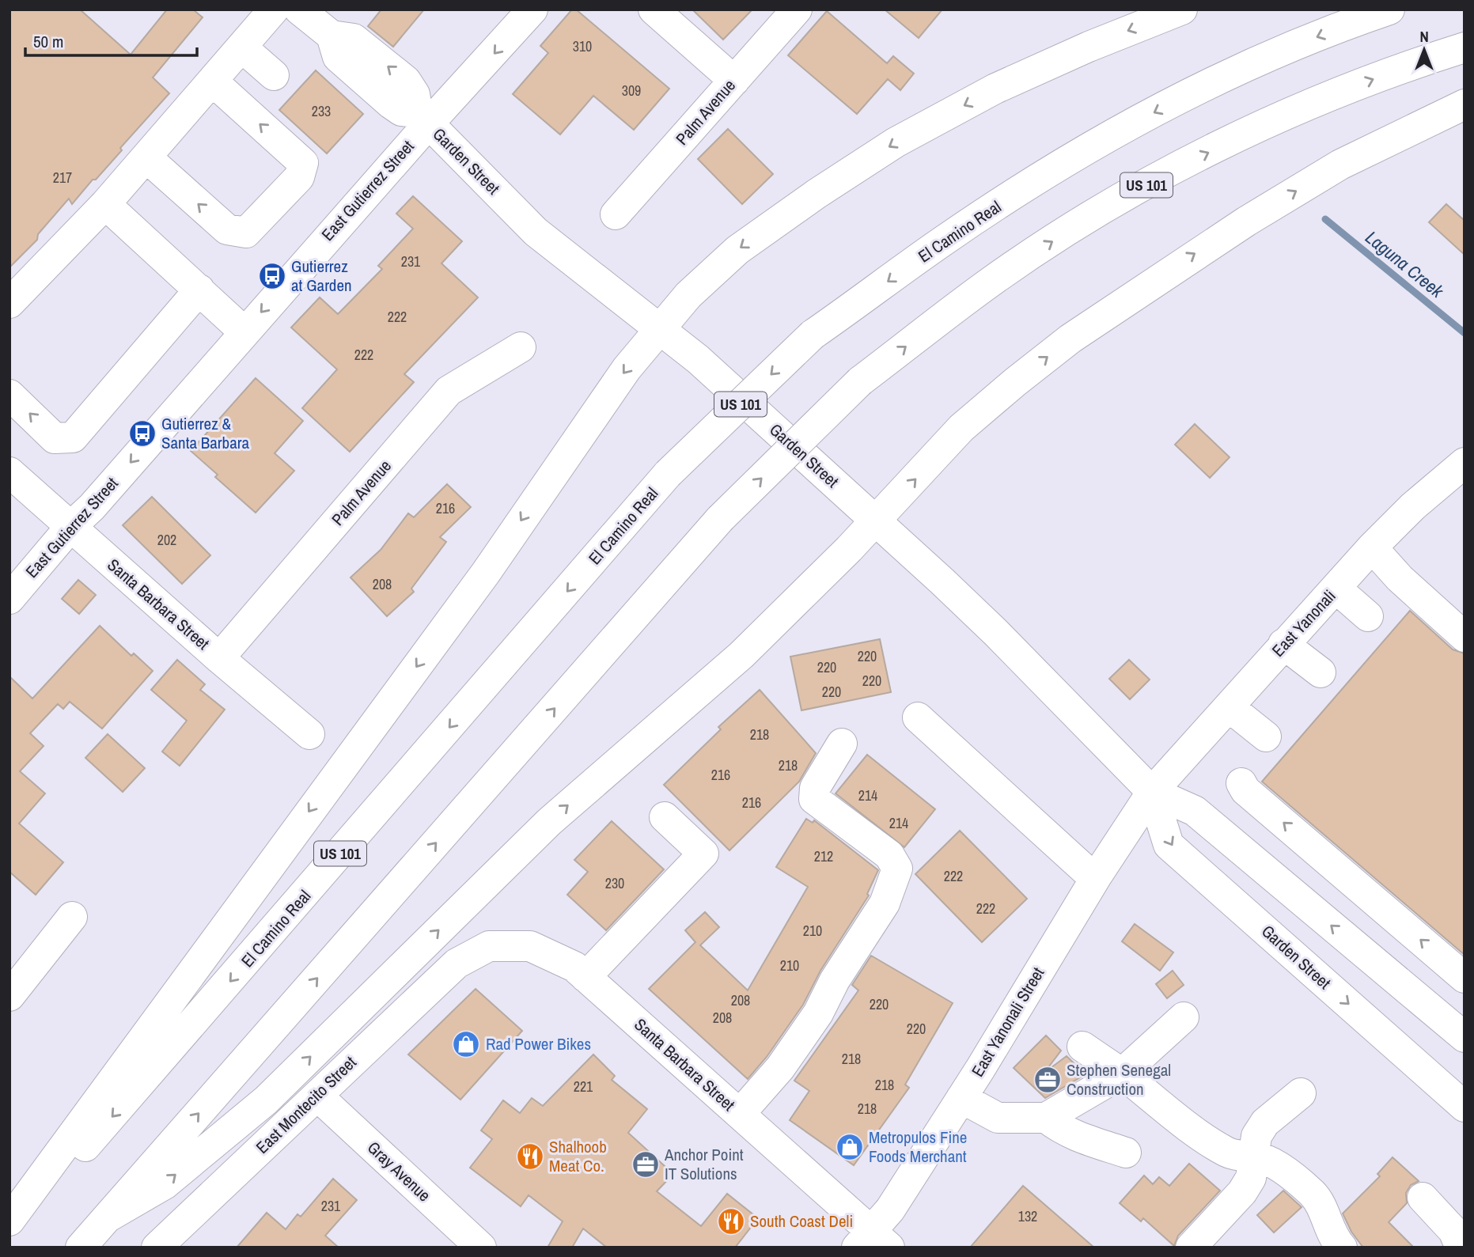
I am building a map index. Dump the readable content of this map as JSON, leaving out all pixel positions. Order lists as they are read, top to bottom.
{
  "streets": {
    "main road": [
      "Palm Avenue",
      "Garden Street",
      "US 101",
      "East Gutierrez Street",
      "El Camino Real",
      "Santa Barbara Street",
      "East Yanonali",
      "East Yanonali Street",
      "East Montecito Street",
      "Gray Avenue"
    ]
  },
  "crossings": [
    ["Palm Avenue", "Santa Barbara Street"],
    ["Garden Street", "East Gutierrez Street"],
    ["Garden Street", "East Yanonali"],
    ["Garden Street", "East Yanonali Street"],
    ["East Gutierrez Street", "Santa Barbara Street"],
    ["Santa Barbara Street", "East Yanonali Street"],
    ["Santa Barbara Street", "East Montecito Street"],
    ["East Yanonali", "East Yanonali Street"],
    ["East Montecito Street", "Gray Avenue"]
  ],
  "water": ["Laguna Creek"],
  "places": {
    "bus stop": ["Gutierrez at Garden", "Gutierrez & Santa Barbara"],
    "shop": ["Rad Power Bikes", "Metropulos Fine Foods Merchant"],
    "office": ["Stephen Senegal Construction", "Anchor Point IT Solutions"],
    "restaurant": ["Shalhoob Meat Co.", "South Coast Deli"]
  },
  "house_numbers": [
    "310",
    "309",
    "233",
    "217",
    "231",
    "222",
    "222",
    "216",
    "202",
    "208",
    "220",
    "220",
    "220",
    "220",
    "218",
    "218",
    "216",
    "214",
    "216",
    "214",
    "212",
    "222",
    "230",
    "222",
    "210",
    "210",
    "208",
    "220",
    "208",
    "220",
    "218",
    "218",
    "221",
    "218",
    "231",
    "132"
  ],
  "scale_bar": "50 m",
  "north": "top"
}
